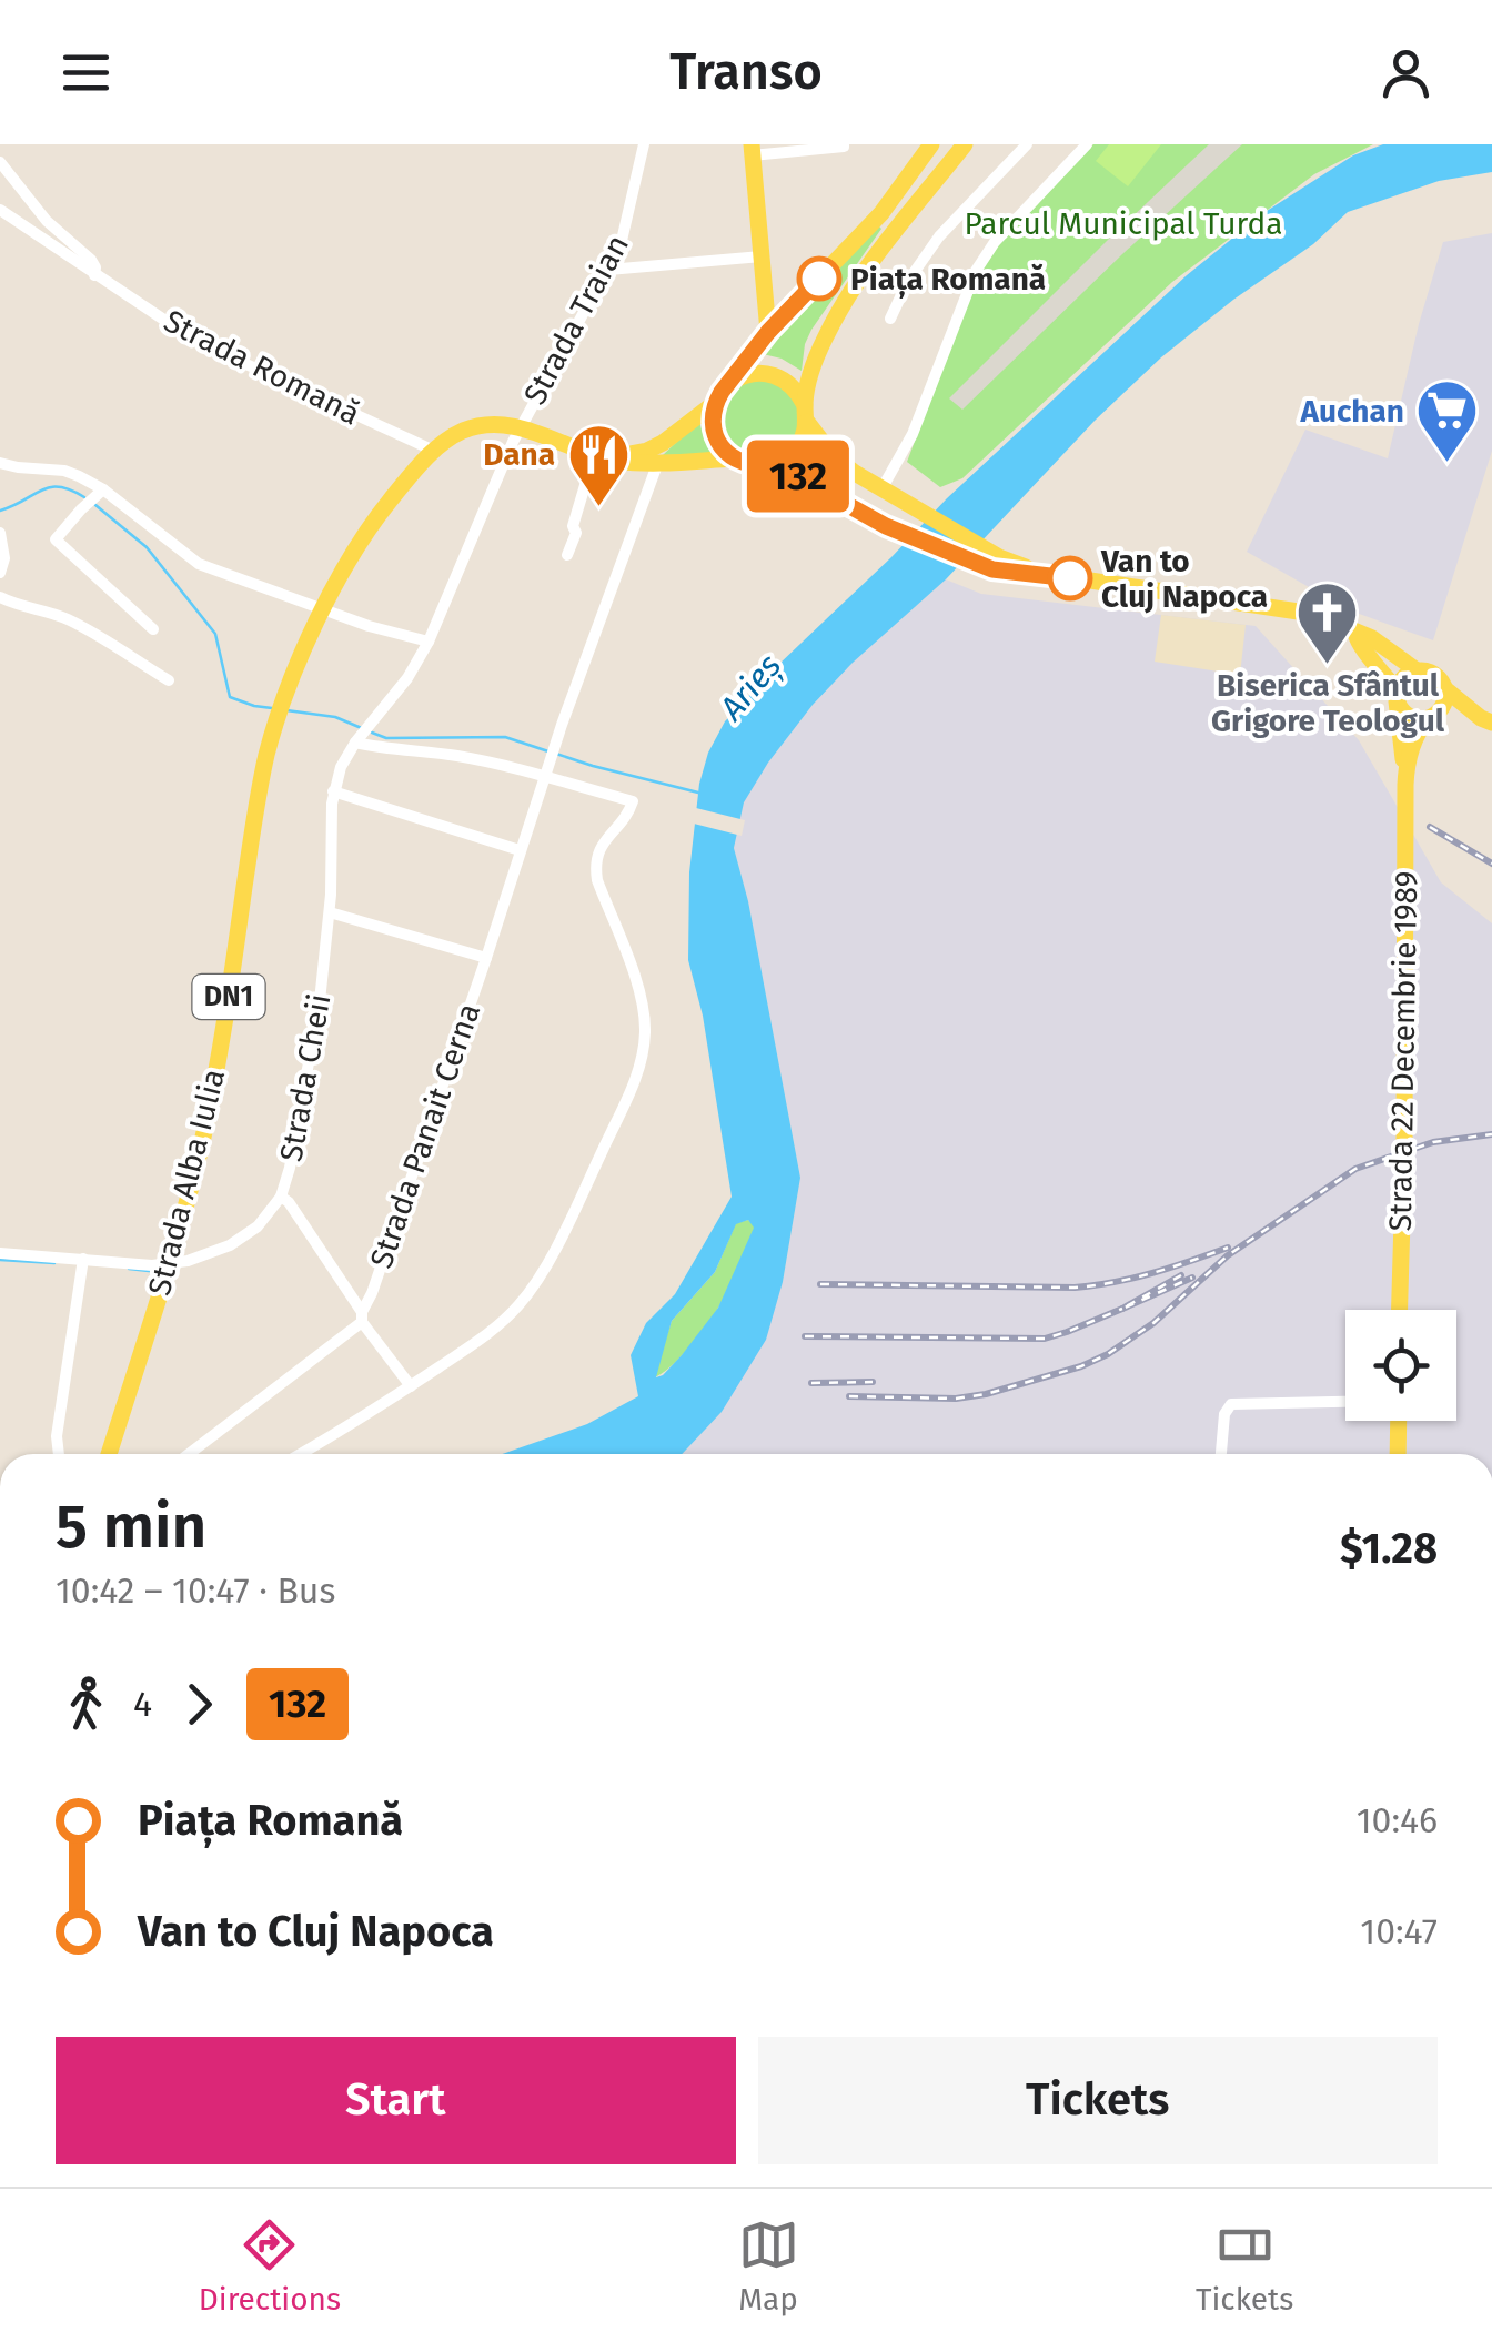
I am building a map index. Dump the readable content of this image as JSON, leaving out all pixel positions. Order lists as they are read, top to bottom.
{
  "streets": {
    "main road": ["DN1", "Strada 22 Decembrie 1989", "Strada Alba Iulia"],
    "street": [
      "Strada Traian",
      "Strada Romană",
      "Strada Cheii",
      "Strada Panait Cerna"
    ]
  },
  "crossings": [
    ["Strada Traian", "Strada Cheii"],
    ["Strada Traian", "Strada Alba Iulia"],
    ["Strada Romană", "Strada Alba Iulia"],
    ["DN1", "Strada Panait Cerna"],
    ["DN1", "Strada Alba Iulia"]
  ],
  "water": ["Arieș"],
  "parks": ["Parcul Municipal Turda"],
  "places": {
    "other": ["Piața Romană", "Van to Cluj Napoca"],
    "supermarket": ["Auchan"],
    "restaurant": ["Dana"],
    "church": ["Biserica Sfântul Grigore Teologul"]
  },
  "lines": ["bus line 132"],
  "page": {
    "header": "Transo",
    "on_map": "132",
    "heading": ["5 min", "10:42 – 10:47 · Bus", "$1.28"],
    "legs": ["4", "132"],
    "list": [
      {
        "name": "Piața Romană",
        "value": "10:46"
      },
      {
        "name": "Van to Cluj Napoca",
        "value": "10:47"
      }
    ],
    "buttons": ["Start", "Tickets"],
    "tabs": ["Directions", "Map", "Tickets"]
  }
}
